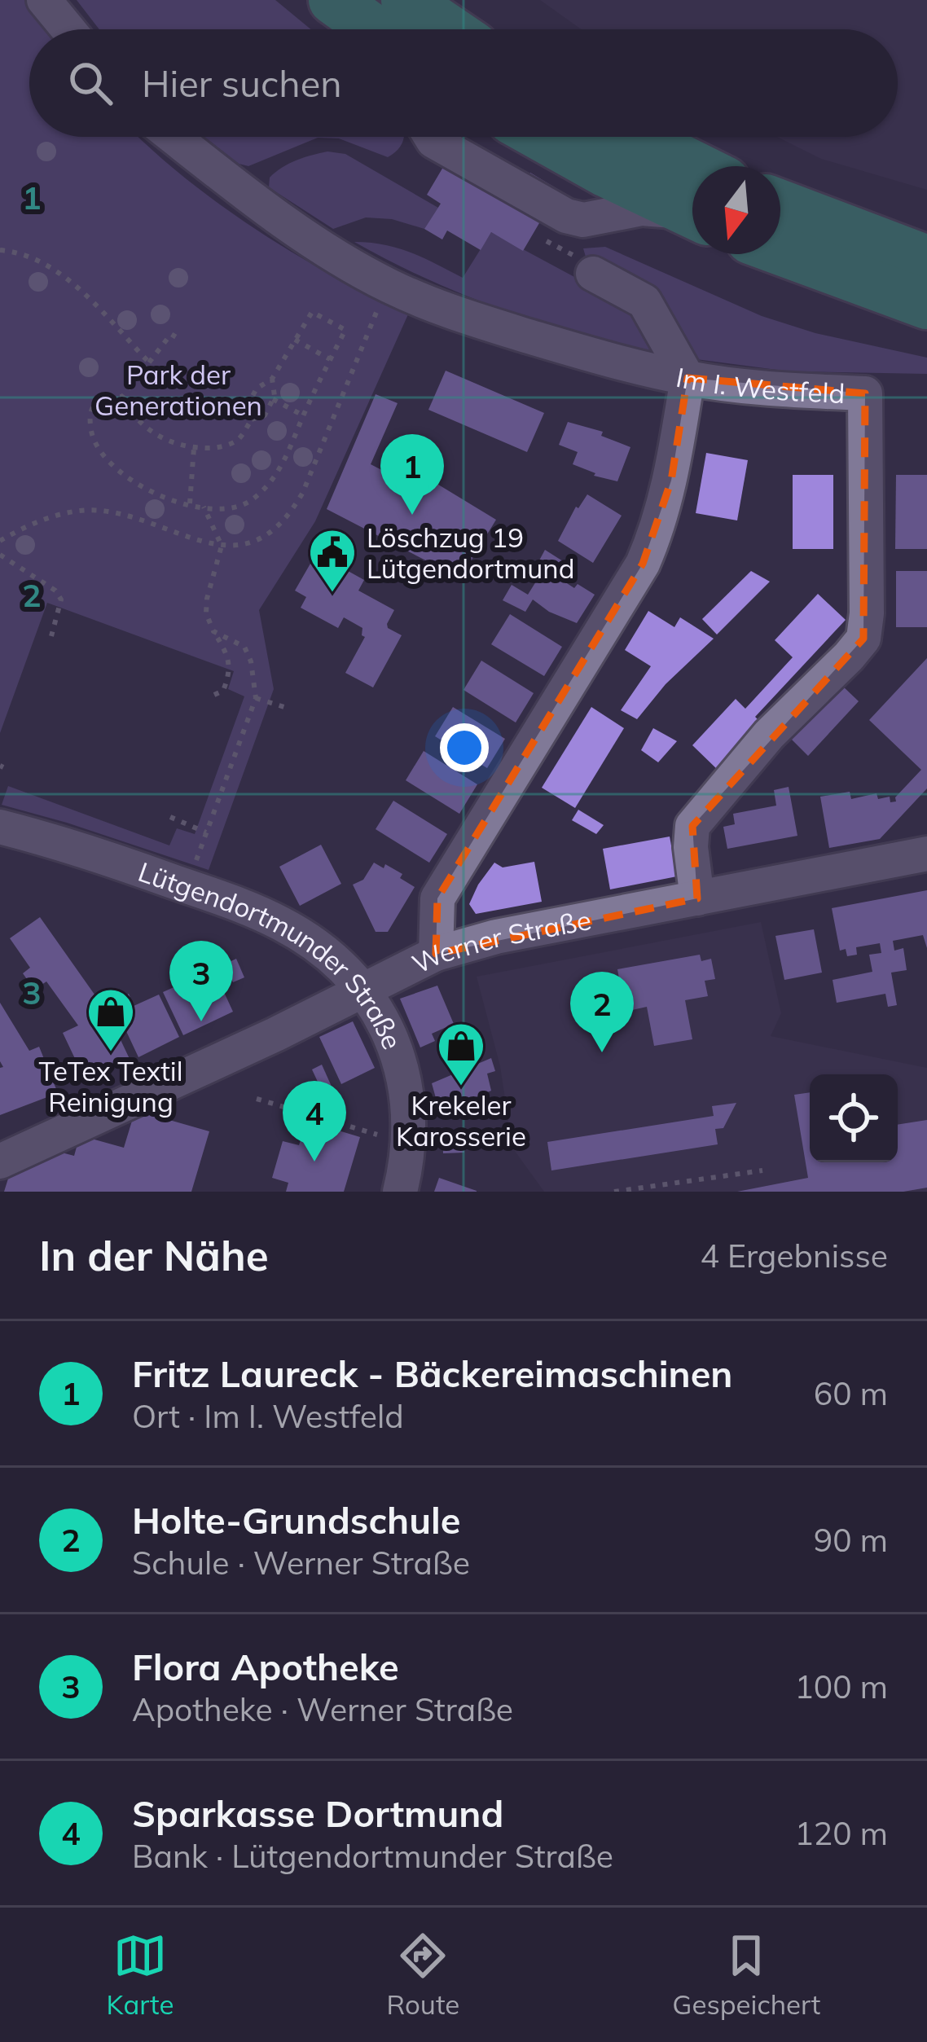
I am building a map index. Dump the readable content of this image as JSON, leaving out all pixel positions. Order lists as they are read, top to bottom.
{
  "streets": {
    "street": ["Im I. Westfeld", "Werner Straße", "Lütgendortmunder Straße"]
  },
  "crossings": [
    ["Im I. Westfeld", "Werner Straße"],
    ["Werner Straße", "Lütgendortmunder Straße"]
  ],
  "parks": ["Park der Generationen"],
  "places": {
    "public building": ["Löschzug 19 Lütgendortmund"],
    "shop": ["TeTex Textil Reinigung", "Krekeler Karosserie"]
  },
  "north": "bottom",
  "page": {
    "search": "Hier suchen",
    "pins": [
      "1",
      "3",
      "2",
      "4"
    ],
    "heading": ["In der Nähe", "4 Ergebnisse"],
    "list": [
      {
        "mark": "1",
        "name": "Fritz Laureck - Bäckereimaschinen",
        "note": "Ort · Im I. Westfeld",
        "value": "60 m"
      },
      {
        "mark": "2",
        "name": "Holte-Grundschule",
        "note": "Schule · Werner Straße",
        "value": "90 m"
      },
      {
        "mark": "3",
        "name": "Flora Apotheke",
        "note": "Apotheke · Werner Straße",
        "value": "100 m"
      },
      {
        "mark": "4",
        "name": "Sparkasse Dortmund",
        "note": "Bank · Lütgendortmunder Straße",
        "value": "120 m"
      }
    ],
    "nav": ["Karte", "Route", "Gespeichert"]
  },
  "grid": {
    "rows": ["1", "2", "3"]
  }
}
